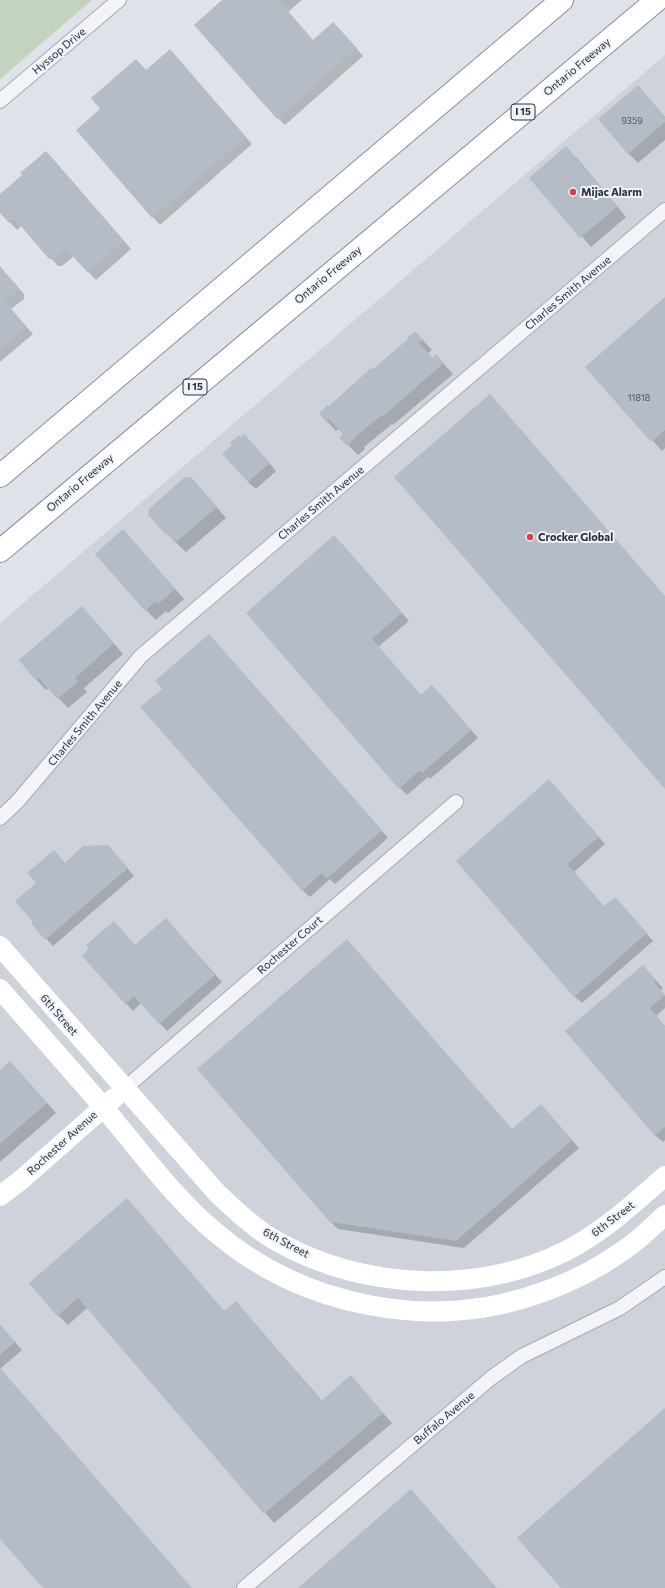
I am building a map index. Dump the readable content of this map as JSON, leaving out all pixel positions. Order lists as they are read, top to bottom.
{
  "streets": {
    "highway": ["Ontario Freeway", "I 15"],
    "main road": ["6th Street", "Rochester Avenue"],
    "street": [
      "Hyssop Drive",
      "Charles Smith Avenue",
      "Rochester Court",
      "Buffalo Avenue"
    ]
  },
  "crossings": [
    ["Rochester Court", "6th Street"],
    ["Rochester Court", "Rochester Avenue"],
    ["6th Street", "Rochester Avenue"]
  ],
  "places": ["Mijac Alarm", "Crocker Global"],
  "house_numbers": ["9359", "11818"]
}
